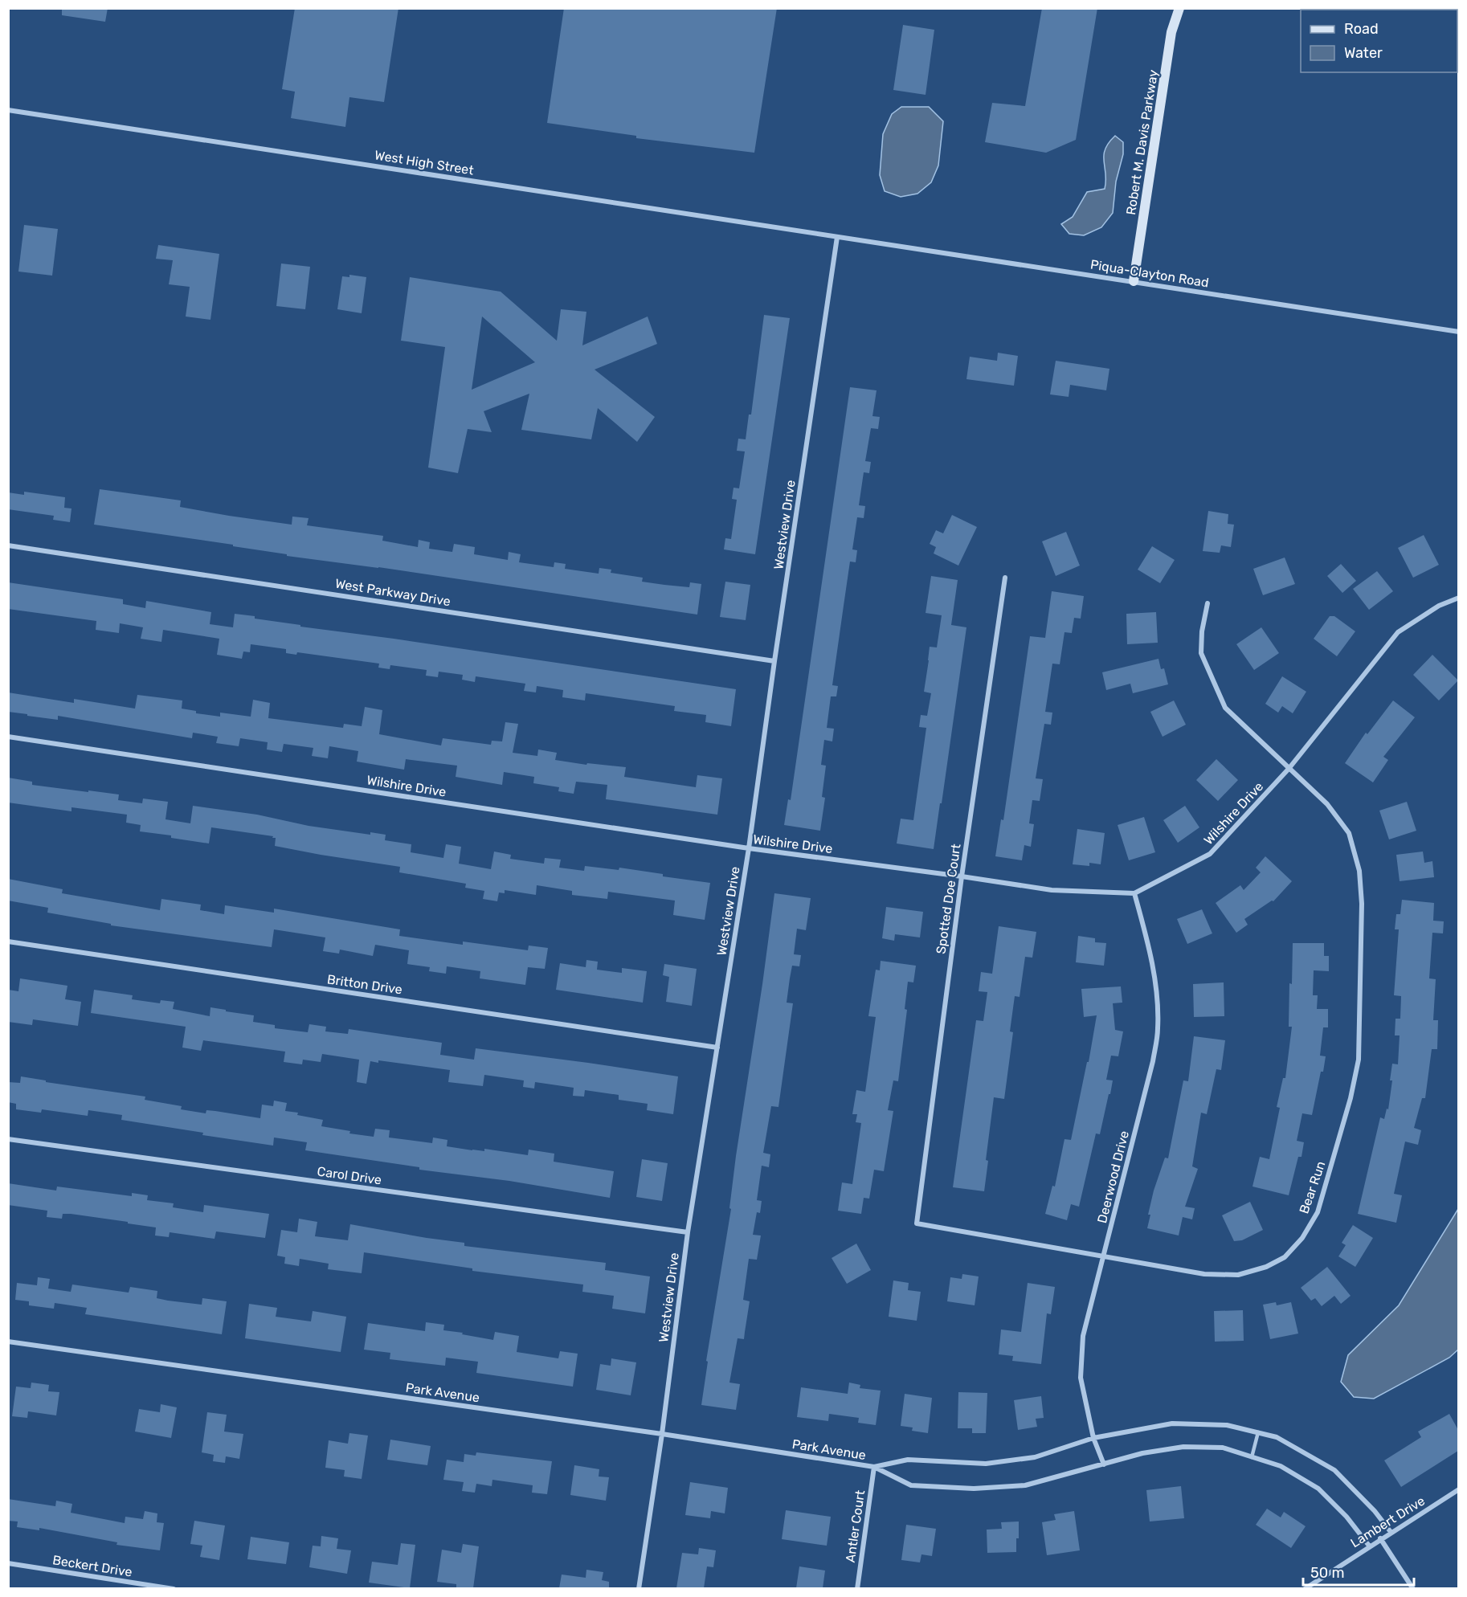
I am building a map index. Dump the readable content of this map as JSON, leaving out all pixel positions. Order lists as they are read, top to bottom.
{
  "streets": {
    "street": [
      "Robert M. Davis Parkway",
      "West High Street",
      "Piqua-Clayton Road",
      "Westview Drive",
      "West Parkway Drive",
      "Wilshire Drive",
      "Spotted Doe Court",
      "Britton Drive",
      "Carol Drive",
      "Deerwood Drive",
      "Bear Run",
      "Park Avenue",
      "Lambert Drive",
      "Antler Court",
      "Beckert Drive"
    ]
  },
  "crossings": [
    ["Robert M. Davis Parkway", "Piqua-Clayton Road"],
    ["West High Street", "Piqua-Clayton Road"],
    ["West High Street", "Westview Drive"],
    ["Piqua-Clayton Road", "Westview Drive"],
    ["Westview Drive", "West Parkway Drive"],
    ["Westview Drive", "Wilshire Drive"],
    ["Westview Drive", "Britton Drive"],
    ["Westview Drive", "Carol Drive"],
    ["Westview Drive", "Park Avenue"],
    ["Wilshire Drive", "Spotted Doe Court"],
    ["Wilshire Drive", "Deerwood Drive"],
    ["Wilshire Drive", "Bear Run"],
    ["Spotted Doe Court", "Bear Run"],
    ["Deerwood Drive", "Bear Run"],
    ["Deerwood Drive", "Park Avenue"],
    ["Park Avenue", "Lambert Drive"],
    ["Park Avenue", "Antler Court"]
  ],
  "legend": ["Road", "Water"],
  "scale_bar": "50 m"
}
